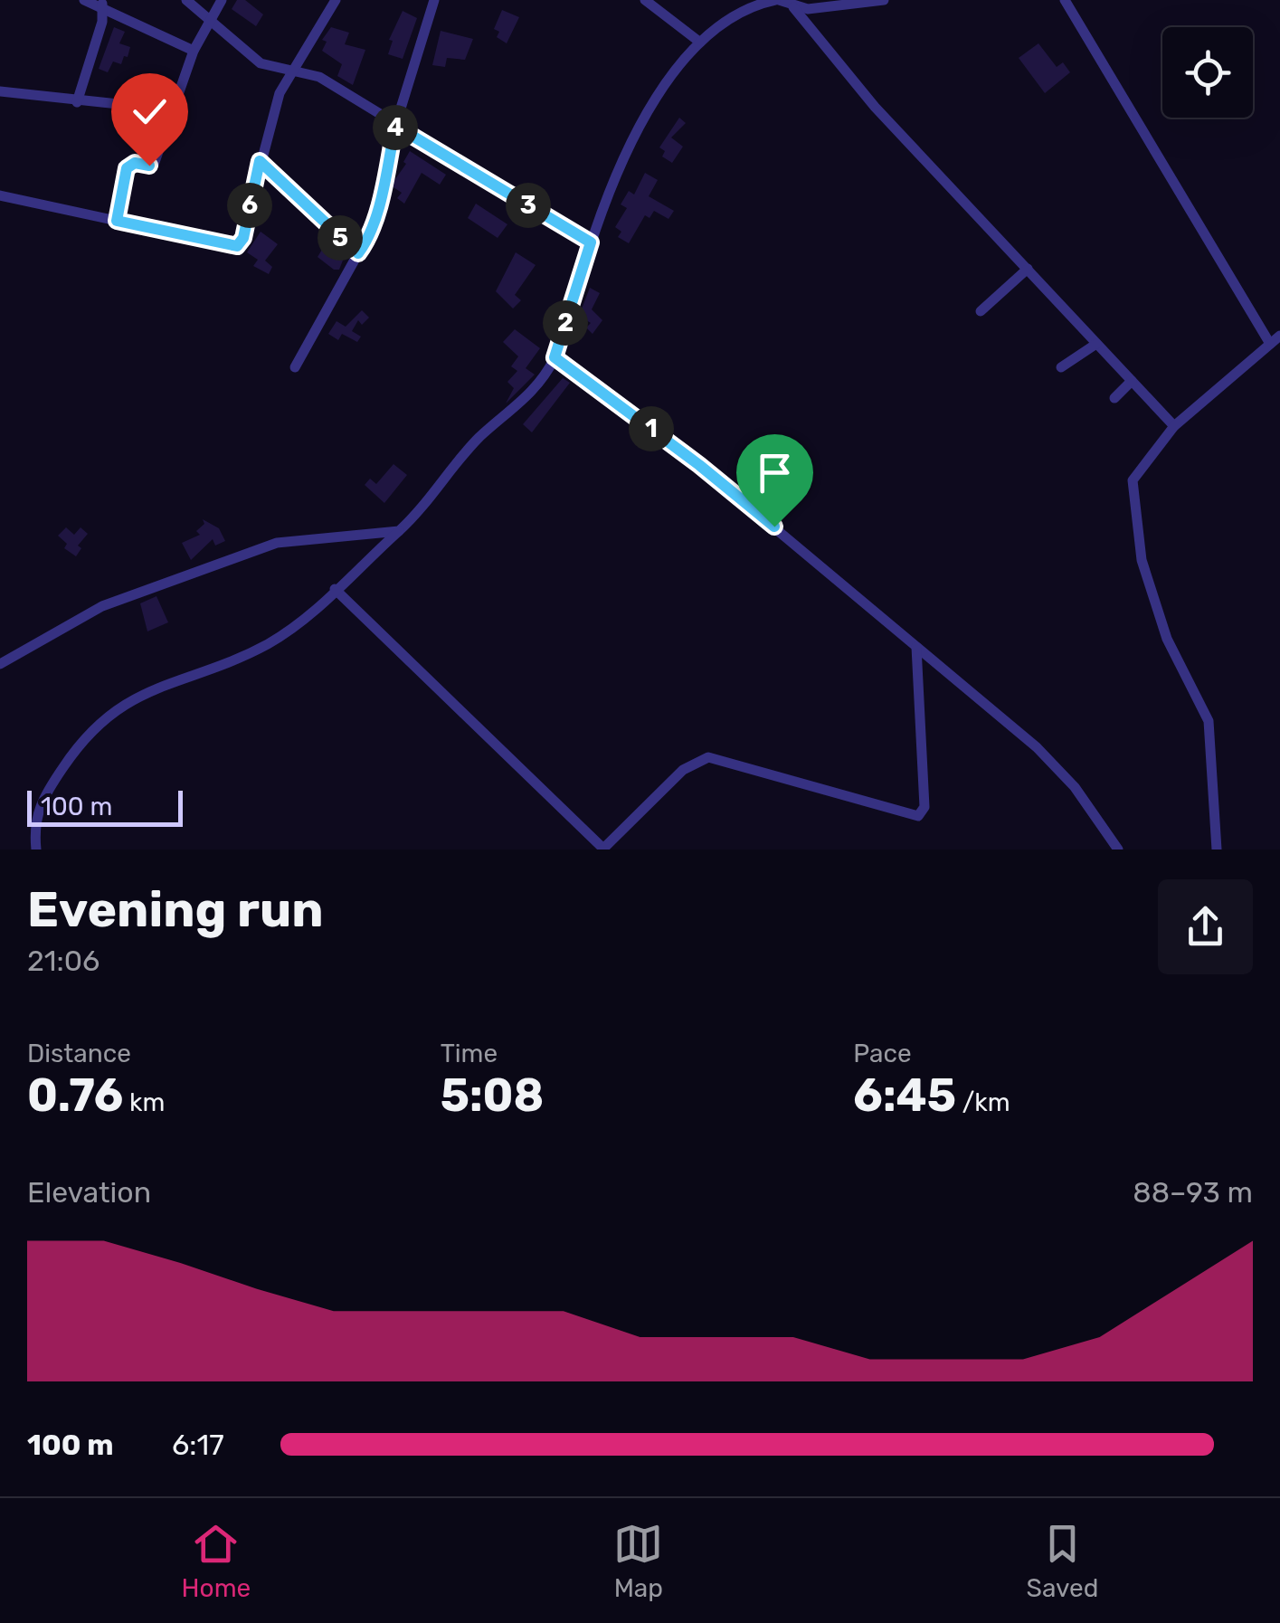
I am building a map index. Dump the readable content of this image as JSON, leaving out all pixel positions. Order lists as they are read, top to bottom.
{
  "scale_bar": "100 m",
  "page": {
    "pins": [
      "4",
      "3",
      "6",
      "5",
      "2",
      "1"
    ],
    "scale": "100 m",
    "heading": ["Evening run", "21:06"],
    "stats": [
      ["Distance", "0.76 km"],
      ["Time", "5:08"],
      ["Pace", "6:45 /km"]
    ],
    "chart": ["Elevation", "88–93 m"],
    "list": [
      {
        "name": "100 m",
        "note": "6:17"
      }
    ],
    "tabs": ["Home", "Map", "Saved"]
  }
}
